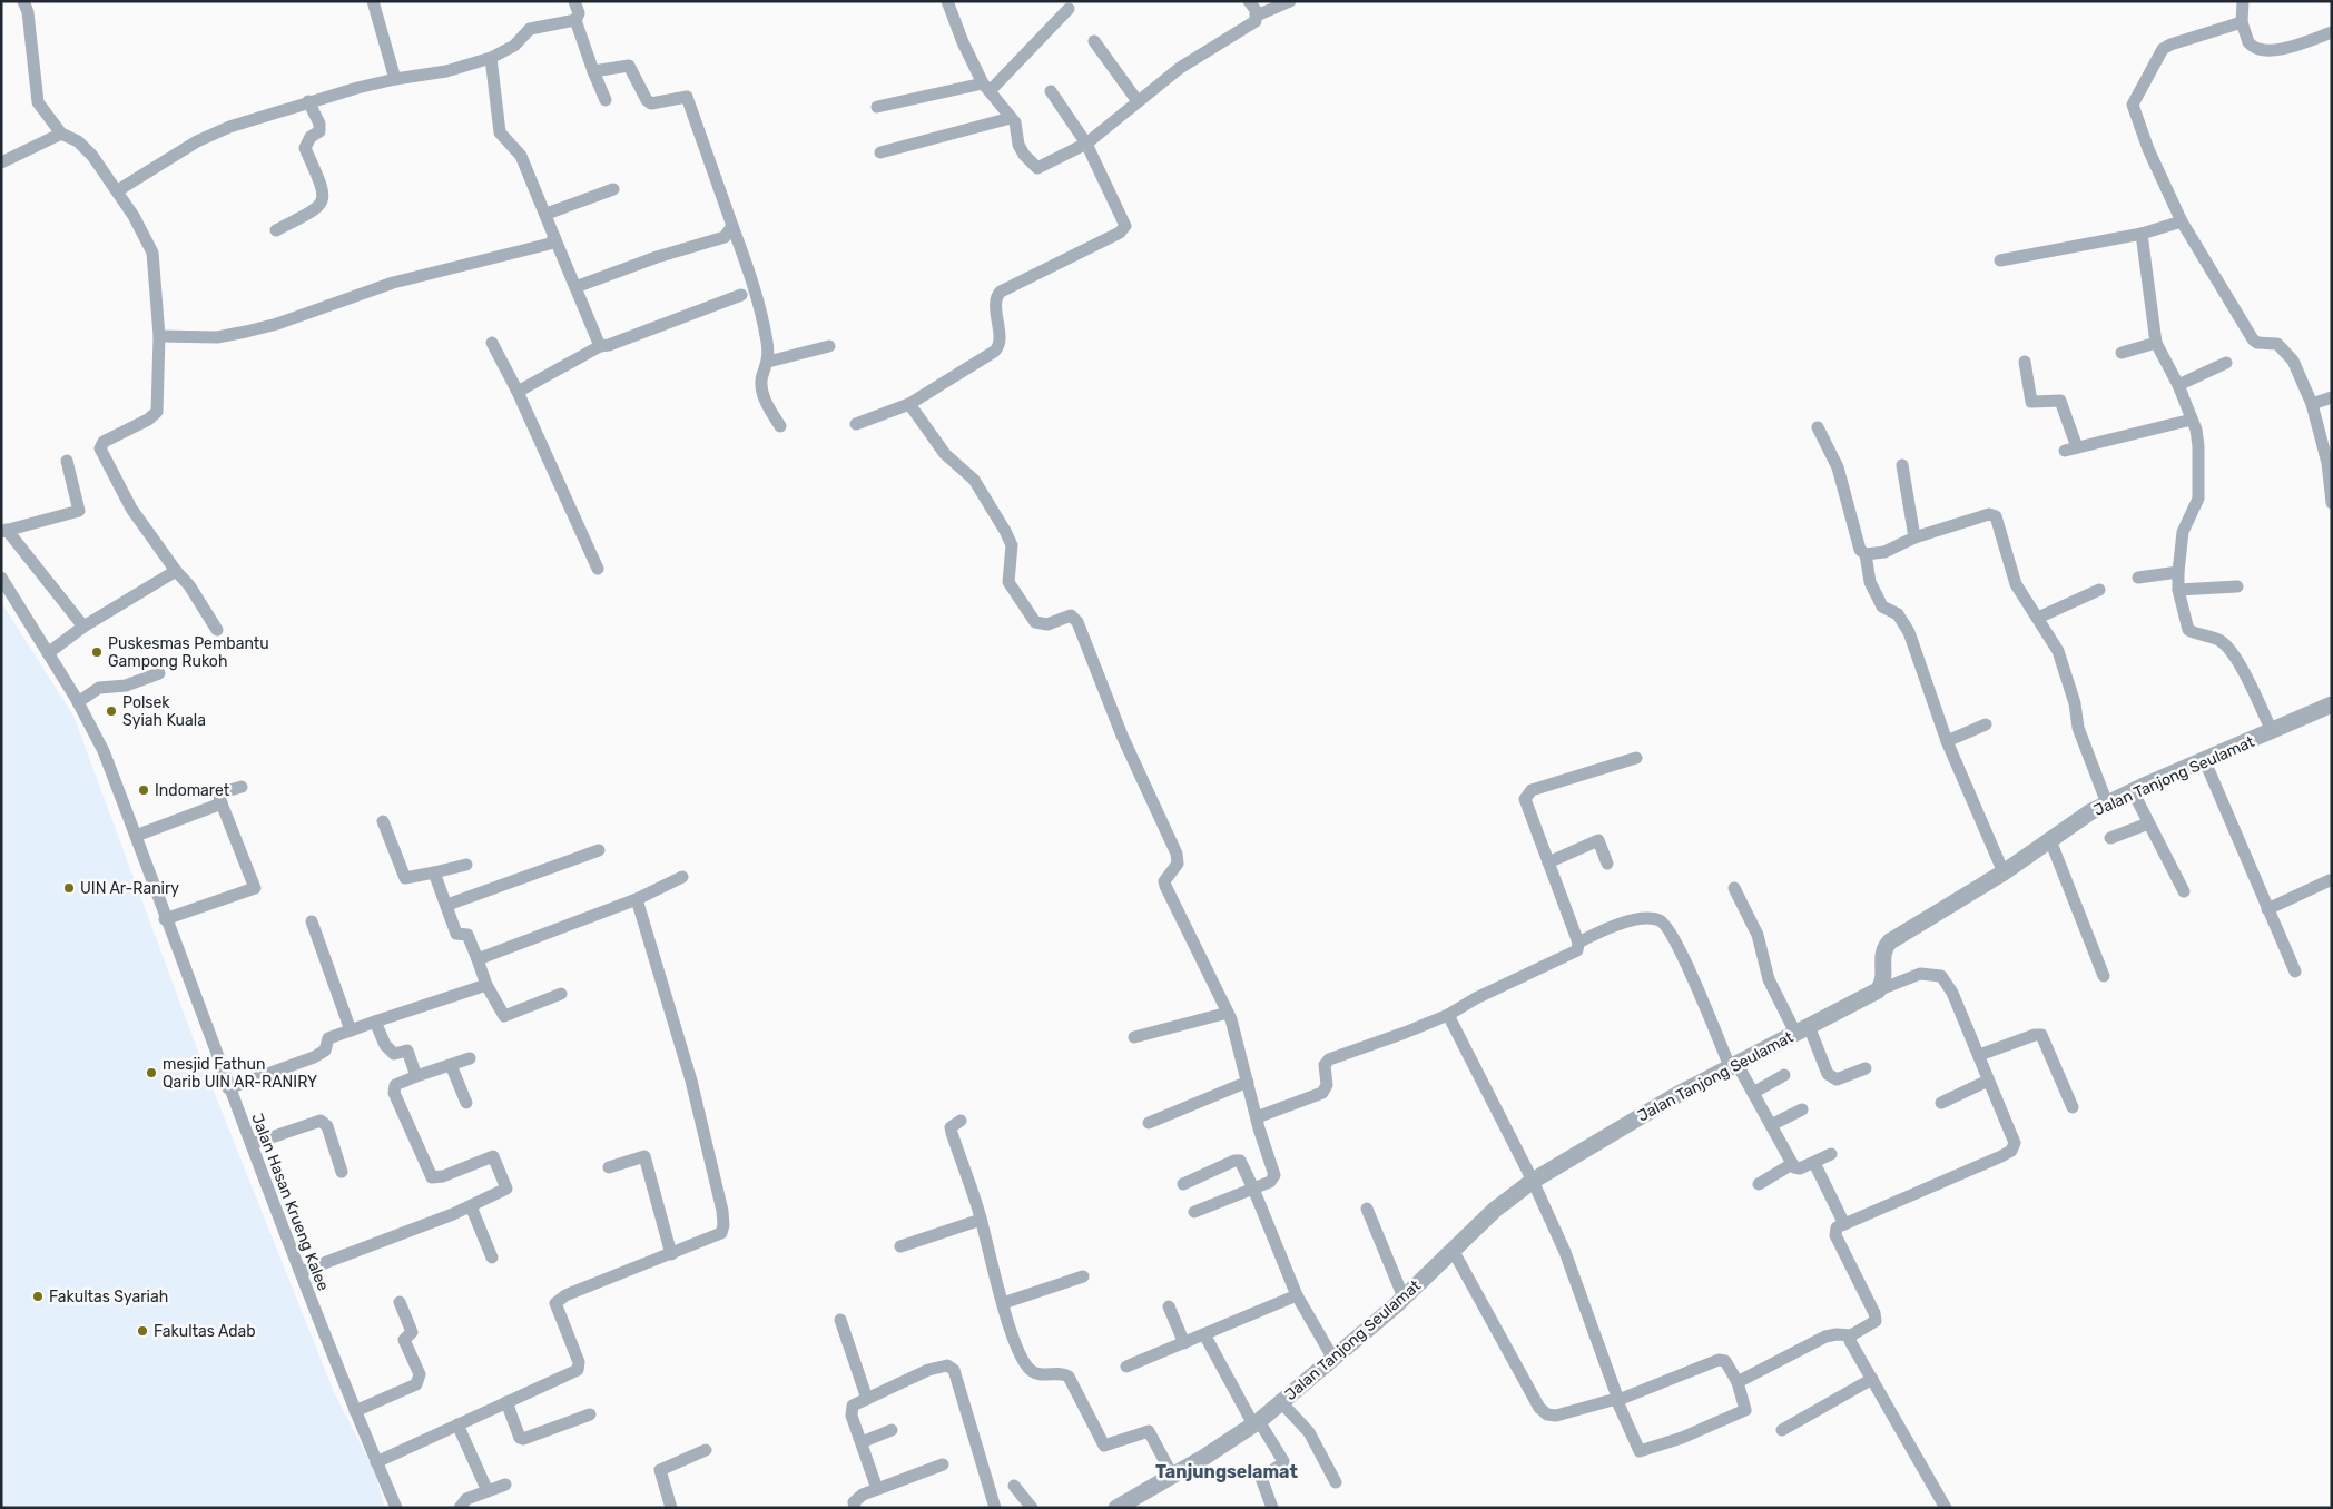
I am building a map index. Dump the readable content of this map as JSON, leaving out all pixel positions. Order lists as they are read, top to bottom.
{
  "streets": {
    "street": ["Jalan Tanjong Seulamat", "Jalan Hasan Krueng Kalee"]
  },
  "districts": ["Tanjungselamat"],
  "places": [
    "Puskesmas Pembantu Gampong Rukoh",
    "Polsek Syiah Kuala",
    "Indomaret",
    "UIN Ar-Raniry",
    "mesjid Fathun Qarib UIN AR-RANIRY",
    "Fakultas Syariah",
    "Fakultas Adab"
  ]
}
